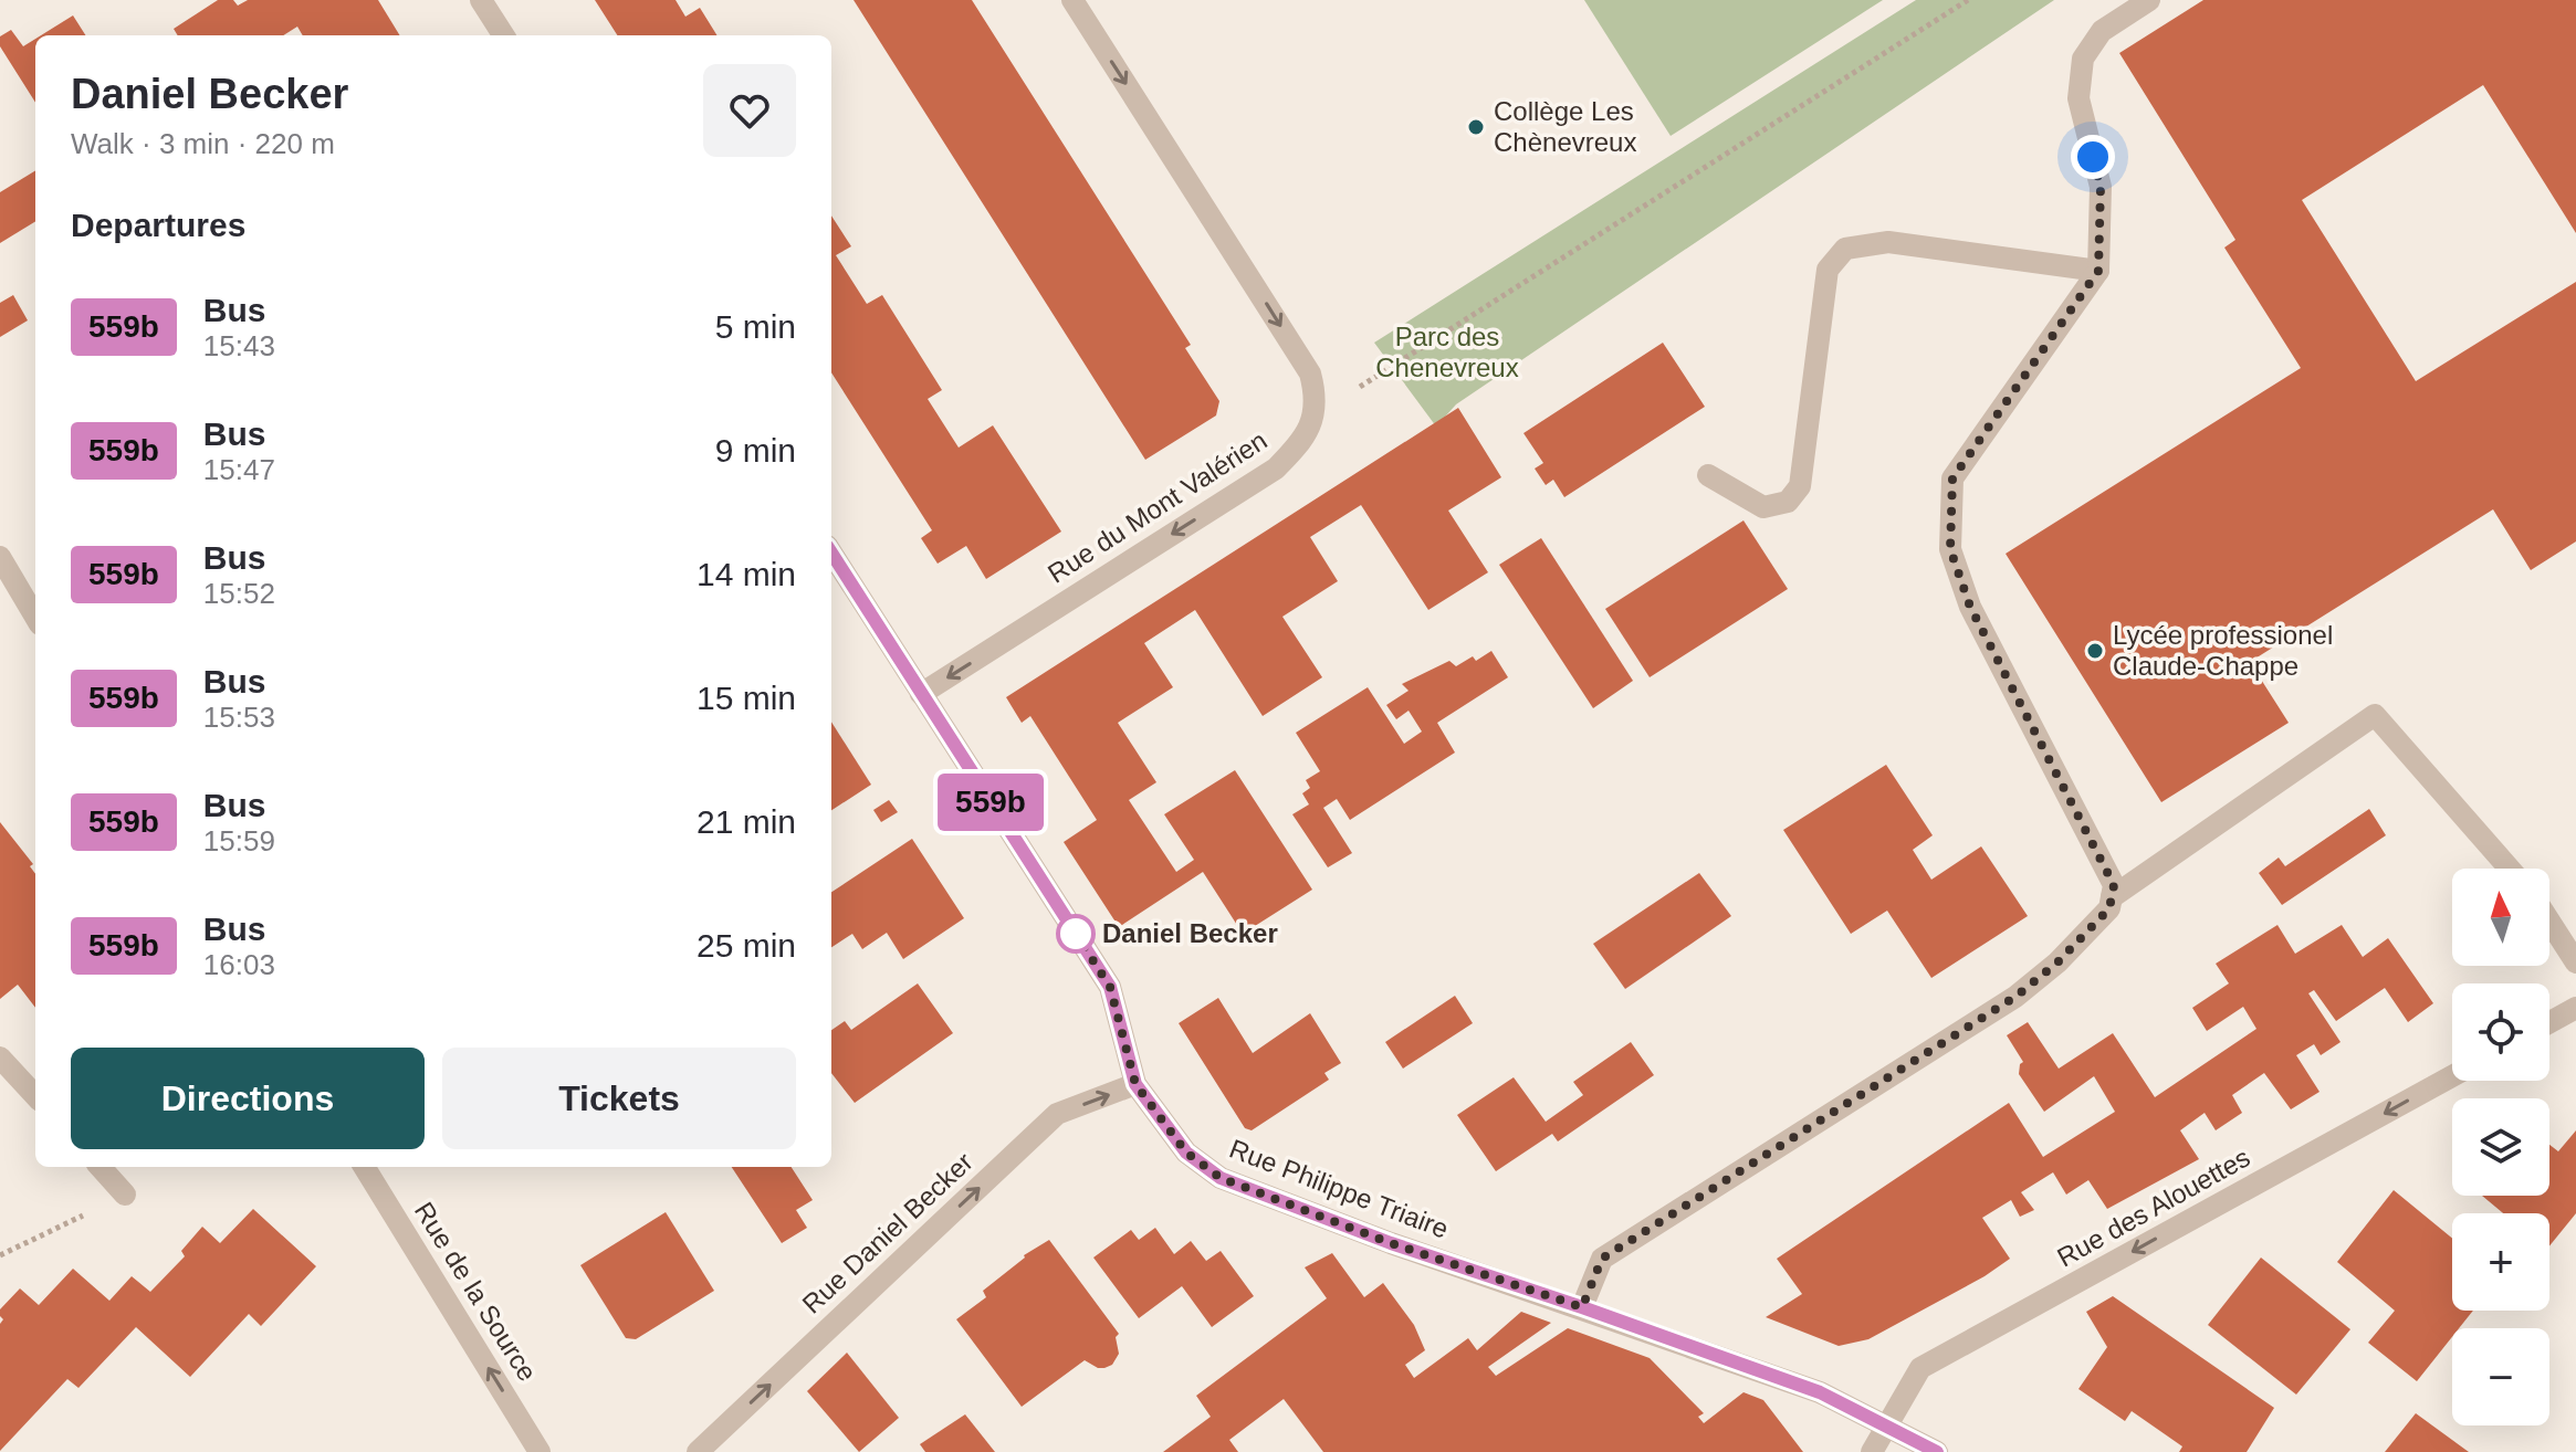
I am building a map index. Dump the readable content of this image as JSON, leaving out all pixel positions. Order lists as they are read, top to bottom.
{
  "streets": {
    "street": [
      "Rue du Mont Valérien",
      "Rue Philippe Triaire",
      "Rue des Alouettes",
      "Rue Daniel Becker",
      "Rue de la Source"
    ]
  },
  "crossings": [
    ["Rue du Mont Valérien", "Rue Philippe Triaire"],
    ["Rue Philippe Triaire", "Rue des Alouettes"],
    ["Rue Philippe Triaire", "Rue Daniel Becker"]
  ],
  "one_way": [
    "Rue du Mont Valérien",
    "Rue des Alouettes",
    "Rue Daniel Becker",
    "Rue de la Source"
  ],
  "parks": ["Parc des Chenevreux"],
  "places": ["Collège Les Chènevreux", "Lycée professionel Claude-Chappe", "Daniel Becker"],
  "lines": ["bus line 559b"],
  "north": "top",
  "page": {
    "on_map": "559b",
    "heading": [
      ["Daniel Becker", "Walk · 3 min · 220 m"],
      "Departures"
    ],
    "list": [
      {
        "mark": "559b",
        "name": "Bus",
        "note": "15:43",
        "value": "5 min"
      },
      {
        "mark": "559b",
        "name": "Bus",
        "note": "15:47",
        "value": "9 min"
      },
      {
        "mark": "559b",
        "name": "Bus",
        "note": "15:52",
        "value": "14 min"
      },
      {
        "mark": "559b",
        "name": "Bus",
        "note": "15:53",
        "value": "15 min"
      },
      {
        "mark": "559b",
        "name": "Bus",
        "note": "15:59",
        "value": "21 min"
      },
      {
        "mark": "559b",
        "name": "Bus",
        "note": "16:03",
        "value": "25 min"
      }
    ],
    "map_buttons": ["+", "−"],
    "buttons": ["Directions", "Tickets"]
  }
}
